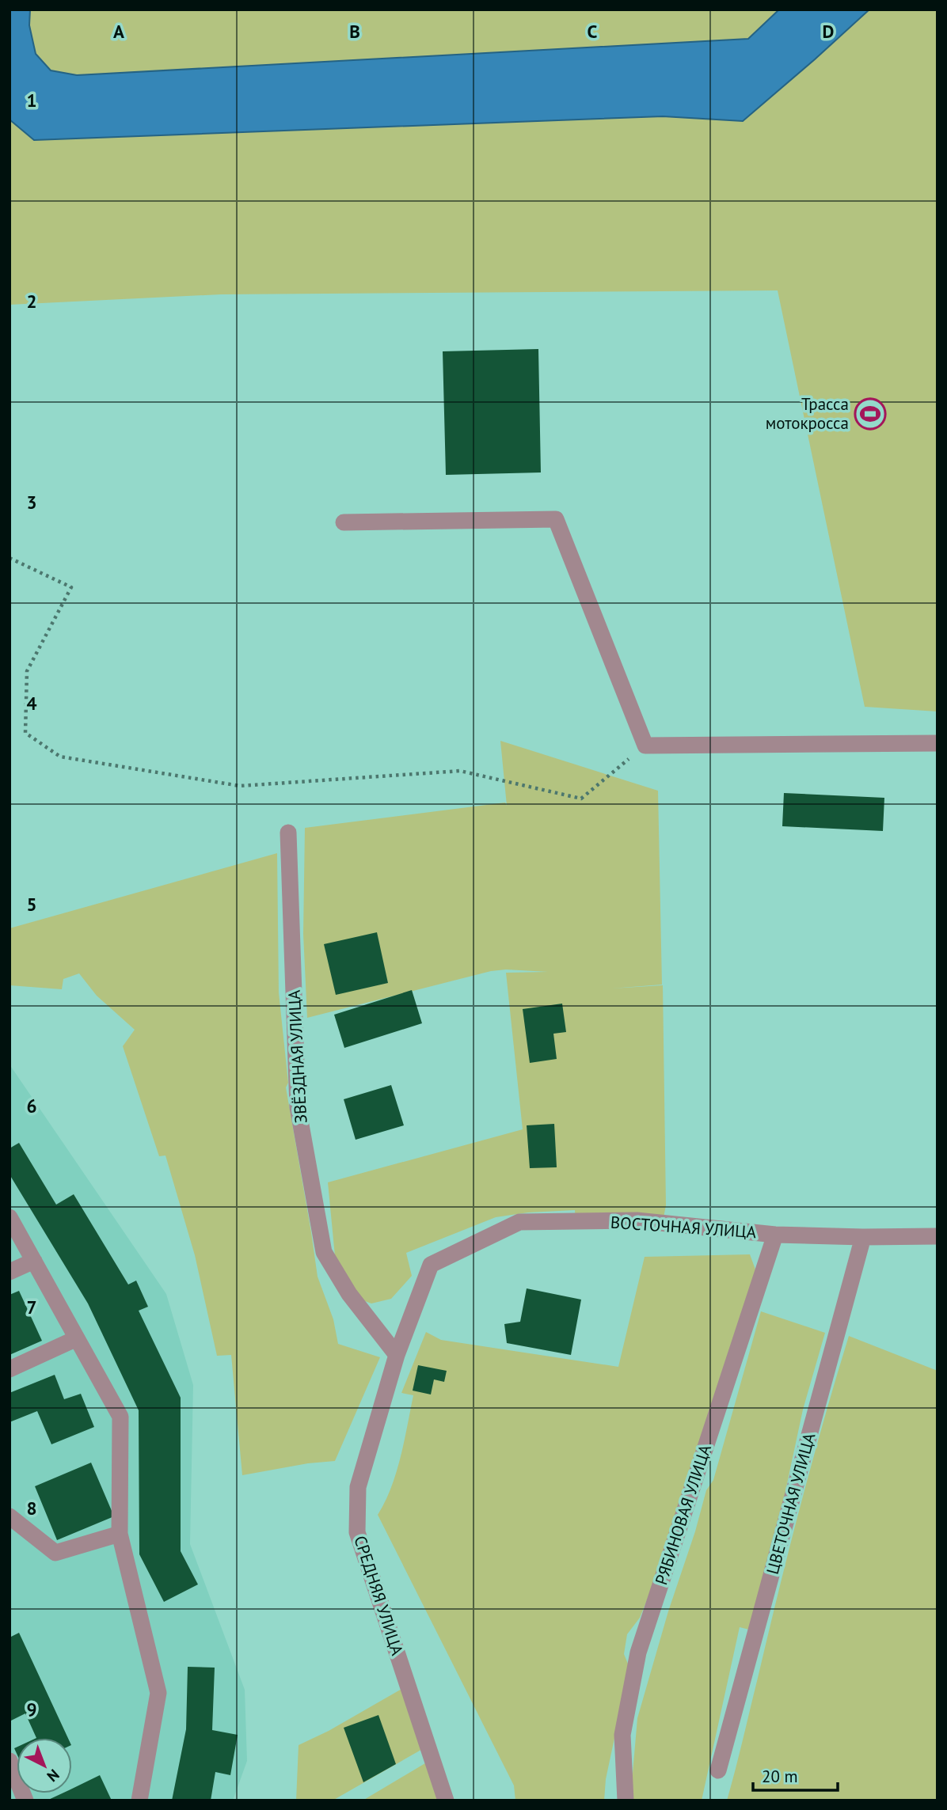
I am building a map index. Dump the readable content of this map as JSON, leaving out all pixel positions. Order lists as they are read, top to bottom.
{
  "streets": {
    "street": [
      "ЗВЁЗДНАЯ УЛИЦА",
      "ВОСТОЧНАЯ УЛИЦА",
      "ЦВЕТОЧНАЯ УЛИЦА",
      "РЯБИНОВАЯ УЛИЦА",
      "СРЕДНЯЯ УЛИЦА"
    ]
  },
  "crossings": [
    ["ЗВЁЗДНАЯ УЛИЦА", "ВОСТОЧНАЯ УЛИЦА"],
    ["ЗВЁЗДНАЯ УЛИЦА", "СРЕДНЯЯ УЛИЦА"],
    ["ВОСТОЧНАЯ УЛИЦА", "ЦВЕТОЧНАЯ УЛИЦА"],
    ["ВОСТОЧНАЯ УЛИЦА", "РЯБИНОВАЯ УЛИЦА"],
    ["ВОСТОЧНАЯ УЛИЦА", "СРЕДНЯЯ УЛИЦА"]
  ],
  "places": {
    "sports": ["Трасса мотокросса"]
  },
  "scale_bar": "20 m",
  "north": "bottom right",
  "grid": {
    "columns": [
      "A",
      "B",
      "C",
      "D"
    ],
    "rows": [
      "1",
      "2",
      "3",
      "4",
      "5",
      "6",
      "7",
      "8",
      "9"
    ]
  }
}
